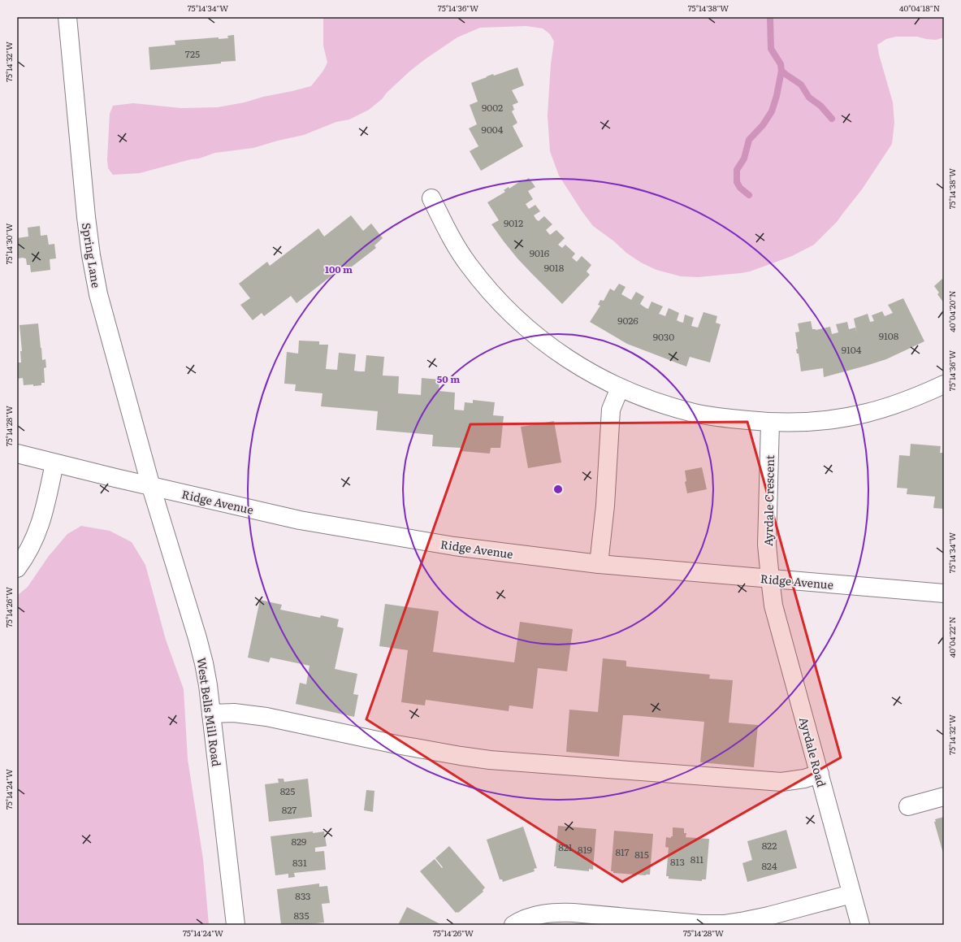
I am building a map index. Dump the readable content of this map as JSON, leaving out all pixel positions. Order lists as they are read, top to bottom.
{
  "streets": {
    "street": [
      "Spring Lane",
      "Ayrdale Crescent",
      "Ridge Avenue",
      "West Bells Mill Road",
      "Ayrdale Road"
    ]
  },
  "crossings": [
    ["Spring Lane", "Ridge Avenue"],
    ["Spring Lane", "West Bells Mill Road"],
    ["Ayrdale Crescent", "Ridge Avenue"],
    ["Ayrdale Crescent", "Ayrdale Road"],
    ["Ridge Avenue", "West Bells Mill Road"],
    ["Ridge Avenue", "Ayrdale Road"]
  ],
  "house_numbers": [
    "725",
    "9002",
    "9004",
    "9012",
    "9016",
    "9018",
    "9026",
    "9108",
    "9030",
    "9104",
    "825",
    "827",
    "829",
    "822",
    "821",
    "819",
    "817",
    "815",
    "811",
    "813",
    "831",
    "824",
    "833",
    "835"
  ],
  "coordinates": [
    "75°14'34\"W",
    "75°14'36\"W",
    "75°14'38\"W",
    "40°04'18\"N",
    "75°14'32\"W",
    "75°14'30\"W",
    "40°04'20\"N",
    "75°14'28\"W",
    "75°14'26\"W",
    "40°04'22\"N",
    "75°14'24\"W"
  ],
  "rings": ["100 m", "50 m"]
}
